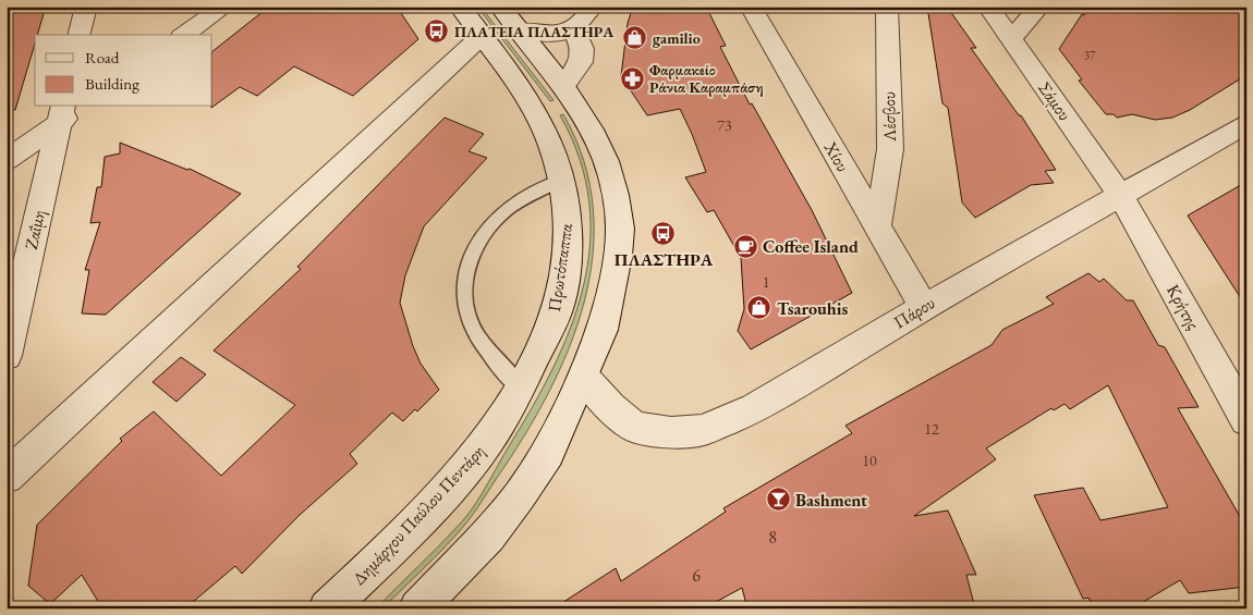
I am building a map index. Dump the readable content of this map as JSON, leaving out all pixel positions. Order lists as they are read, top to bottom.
{
  "streets": {
    "street": [
      "Σάμου",
      "Λέσβου",
      "Χίου",
      "Ζαΐμη",
      "Πρωτόπαππα",
      "Κρήτης",
      "Πάρου",
      "Δημάρχου Παύλου Πεντάρη"
    ]
  },
  "crossings": [
    ["Σάμου", "Κρήτης"],
    ["Σάμου", "Πάρου"],
    ["Λέσβου", "Χίου"],
    ["Χίου", "Πάρου"],
    ["Πρωτόπαππα", "Δημάρχου Παύλου Πεντάρη"],
    ["Κρήτης", "Πάρου"]
  ],
  "places": {
    "bus stop": ["ΠΛΑΤΕΙΑ ΠΛΑΣΤΗΡΑ", "ΠΛΑΣΤΗΡΑ"],
    "shop": ["gamilio", "Tsarouhis"],
    "pharmacy": ["Φαρμακείο Ράνια Καραμπάση"],
    "cafe": ["Coffee Island"],
    "bar": ["Bashment"]
  },
  "house_numbers": [
    "37",
    "73",
    "1",
    "12",
    "10",
    "8",
    "6"
  ],
  "legend": ["Road", "Building"]
}
